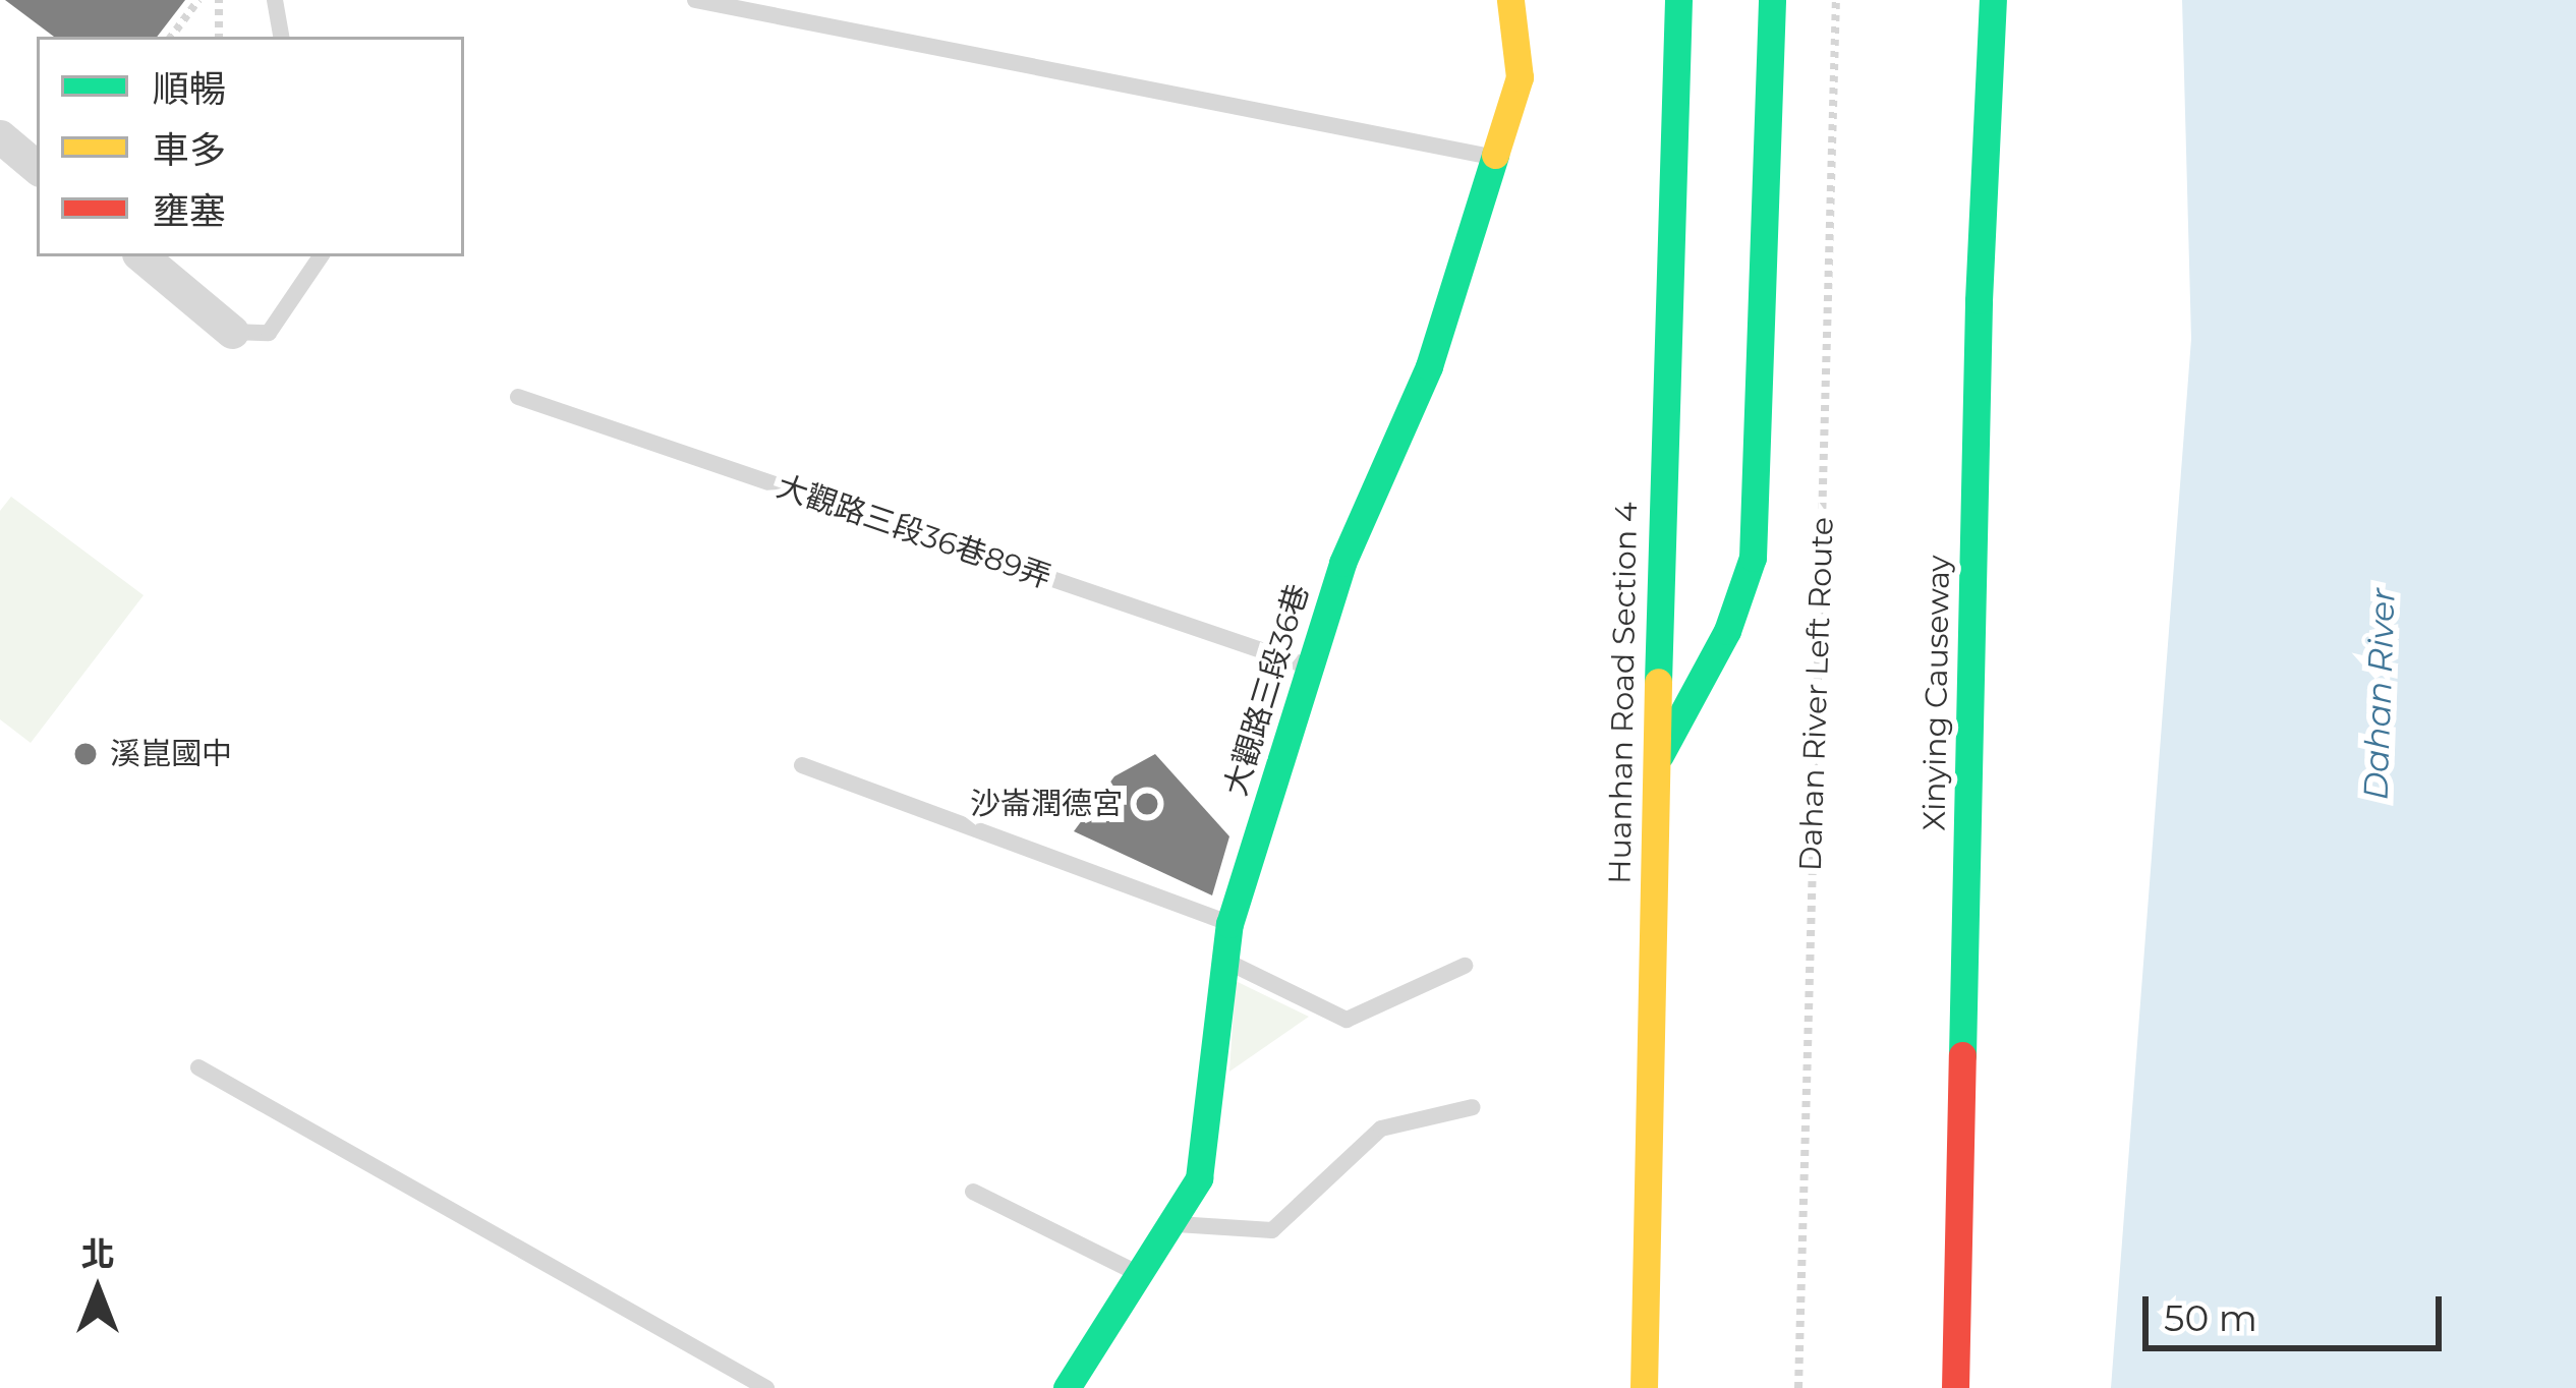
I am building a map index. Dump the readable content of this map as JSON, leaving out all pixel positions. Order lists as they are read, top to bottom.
{
  "streets": {
    "street": ["大觀路三段36巷", "Huanhan Road Section 4", "Xinying Causeway"],
    "lane": ["大觀路三段36巷89弄"],
    "path": ["Dahan River Left Route"]
  },
  "crossings": [
    ["大觀路三段36巷89弄", "大觀路三段36巷"]
  ],
  "water": ["Dahan River"],
  "places": ["溪崑國中", "沙崙潤德宮"],
  "legend": ["順暢", "車多", "壅塞"],
  "scale_bar": "50 m",
  "north": "top"
}
